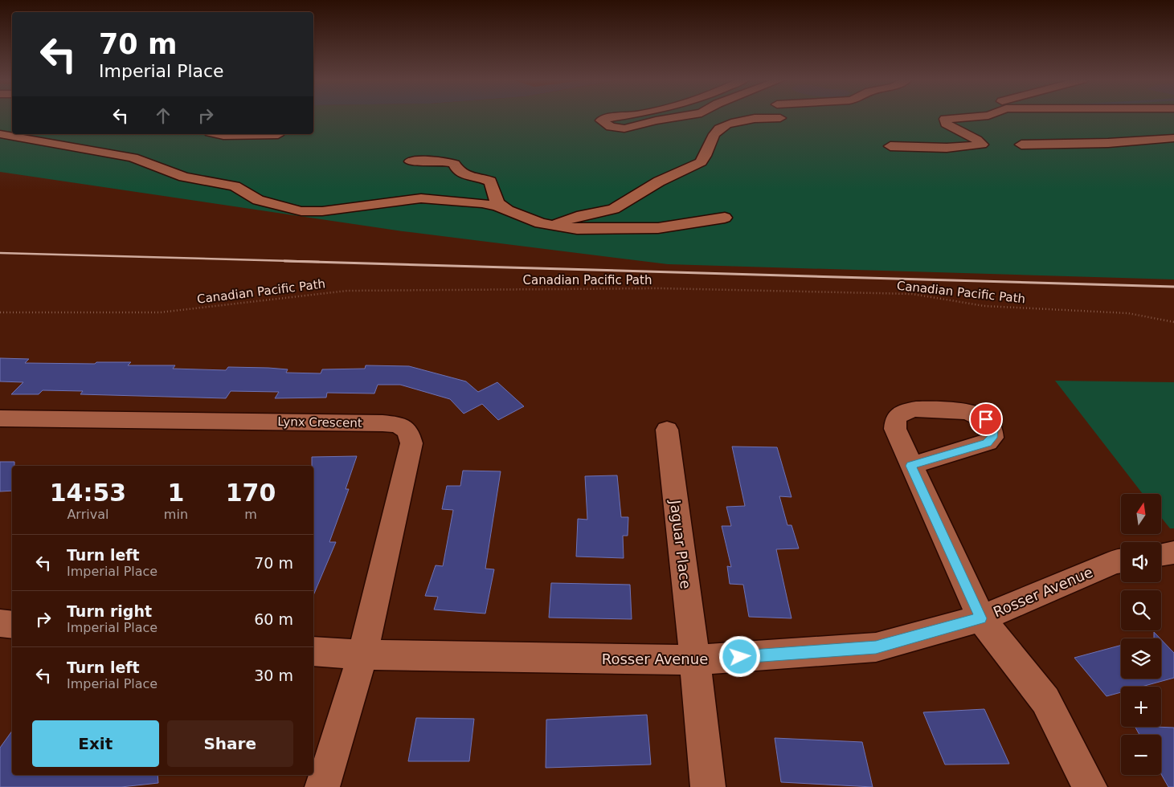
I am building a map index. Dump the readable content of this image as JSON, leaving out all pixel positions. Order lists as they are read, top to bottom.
{
  "streets": {
    "street": ["Lynx Crescent", "Jaguar Place", "Rosser Avenue"],
    "path": ["Canadian Pacific Path"]
  },
  "crossings": [
    ["Lynx Crescent", "Rosser Avenue"],
    ["Jaguar Place", "Rosser Avenue"]
  ],
  "north": "top",
  "page": {
    "turn": ["70 m", "Imperial Place"],
    "eta": [
      "14:53",
      "Arrival",
      "1",
      "min",
      "170",
      "m"
    ],
    "map_buttons": ["+", "−"],
    "list": [
      {
        "name": "Turn left",
        "note": "Imperial Place",
        "value": "70 m"
      },
      {
        "name": "Turn right",
        "note": "Imperial Place",
        "value": "60 m"
      },
      {
        "name": "Turn left",
        "note": "Imperial Place",
        "value": "30 m"
      }
    ],
    "buttons": ["Exit", "Share"]
  }
}
